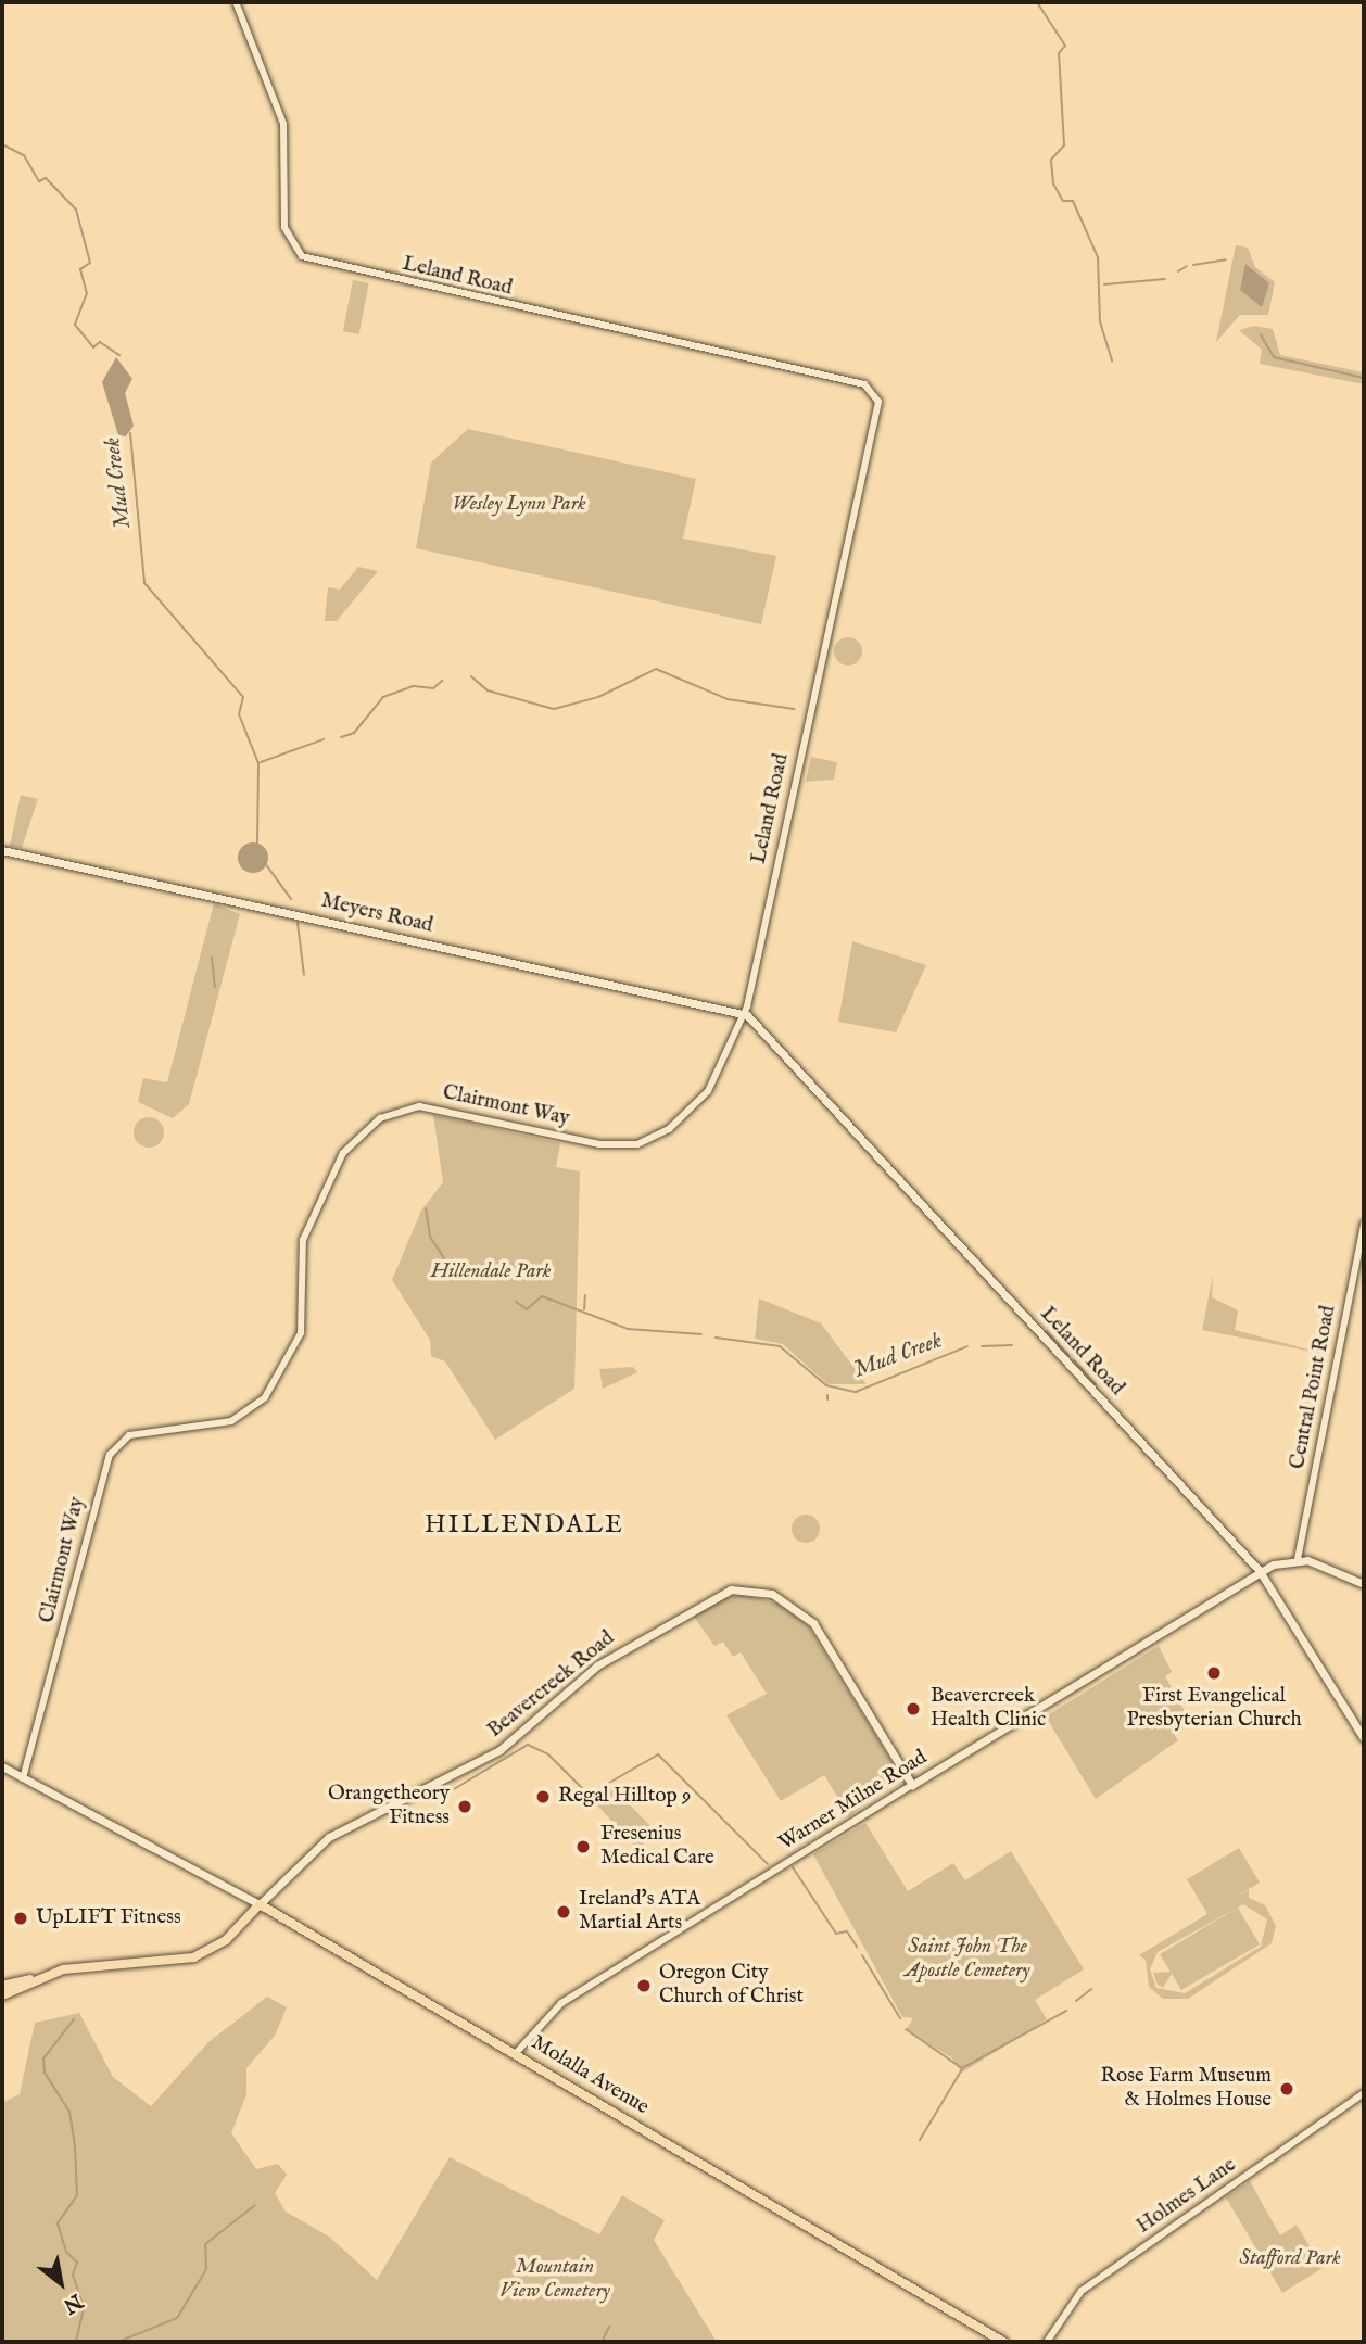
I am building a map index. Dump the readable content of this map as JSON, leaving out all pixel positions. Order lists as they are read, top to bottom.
{
  "streets": {
    "main road": [
      "Leland Road",
      "Meyers Road",
      "Beavercreek Road",
      "Warner Milne Road",
      "Molalla Avenue"
    ],
    "street": ["Clairmont Way", "Central Point Road", "Holmes Lane"]
  },
  "crossings": [
    ["Leland Road", "Meyers Road"],
    ["Leland Road", "Clairmont Way"],
    ["Leland Road", "Warner Milne Road"],
    ["Meyers Road", "Clairmont Way"],
    ["Clairmont Way", "Molalla Avenue"],
    ["Central Point Road", "Warner Milne Road"],
    ["Beavercreek Road", "Warner Milne Road"],
    ["Beavercreek Road", "Molalla Avenue"],
    ["Warner Milne Road", "Molalla Avenue"]
  ],
  "districts": ["HILLENDALE"],
  "water": ["Mud Creek"],
  "parks": [
    "Wesley Lynn Park",
    "Hillendale Park",
    "Saint John The Apostle Cemetery",
    "Stafford Park",
    "Mountain View Cemetery"
  ],
  "places": [
    "First Evangelical Presbyterian Church",
    "Beavercreek Health Clinic",
    "Regal Hilltop 9",
    "Orangetheory Fitness",
    "Fresenius Medical Care",
    "Ireland's ATA Martial Arts",
    "UpLIFT Fitness",
    "Oregon City Church of Christ",
    "Rose Farm Museum & Holmes House"
  ],
  "north": "bottom right"
}
